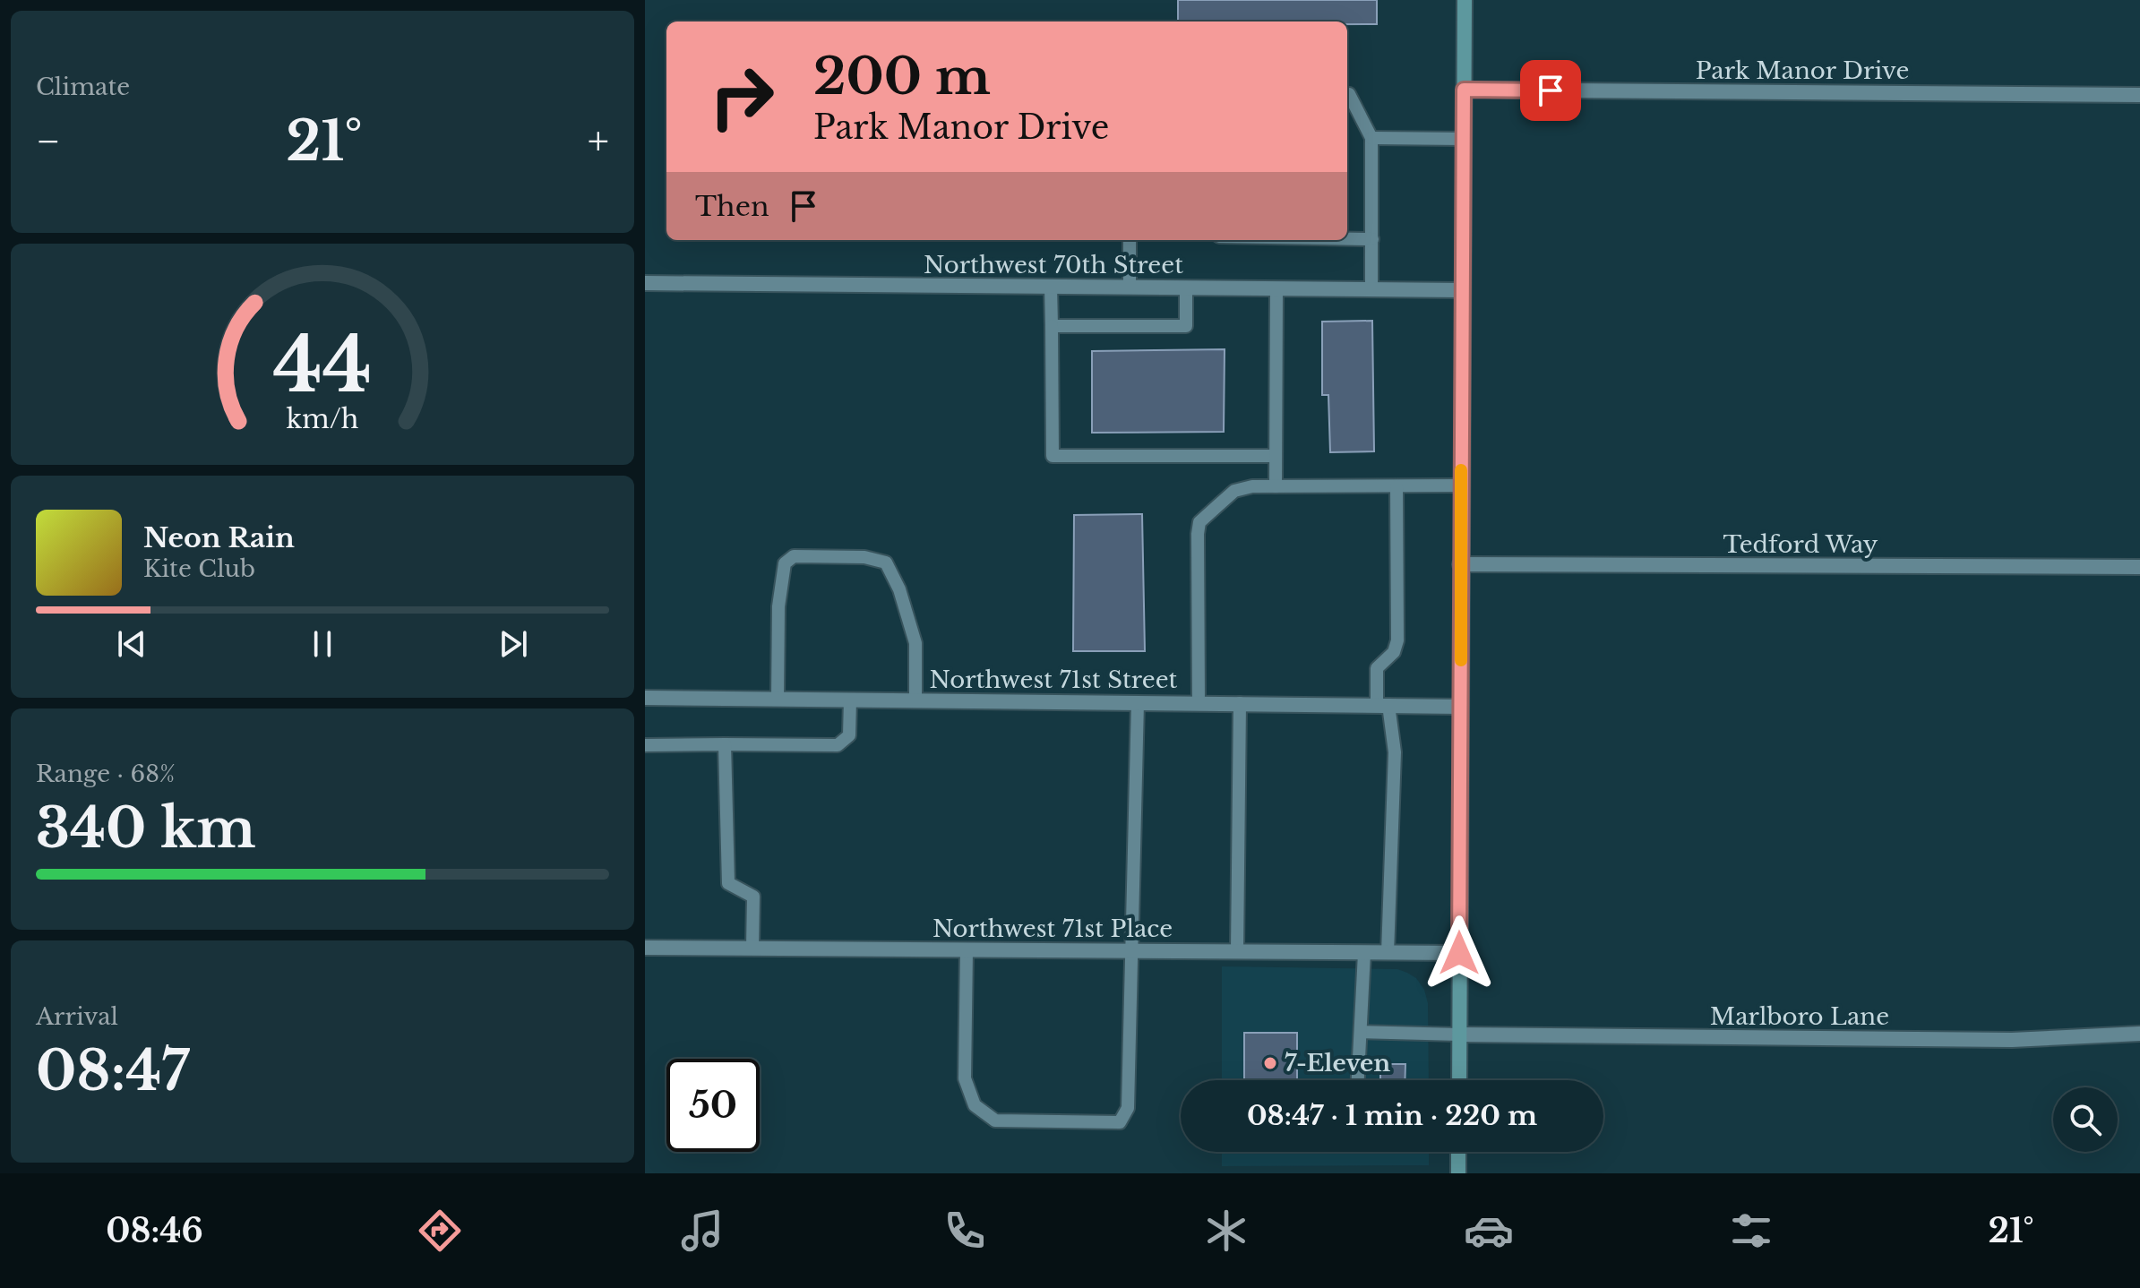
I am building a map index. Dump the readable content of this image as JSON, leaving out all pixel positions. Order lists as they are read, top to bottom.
{
  "streets": {
    "street": [
      "Park Manor Drive",
      "Northwest 70th Street",
      "Tedford Way",
      "Northwest 71st Street",
      "Northwest 71st Place",
      "Marlboro Lane"
    ]
  },
  "places": ["7-Eleven"],
  "page": {
    "tile": [
      "Climate",
      ["Range · 68%", "340 km"],
      ["Arrival", "08:47"]
    ],
    "turn": ["200 m", "Park Manor Drive"],
    "heat": ["−", "21°", "+"],
    "then": "Then",
    "song": ["Neon Rain", "Kite Club"],
    "limit": "50",
    "trip": "08:47 · 1 min · 220 m",
    "tabs": ["08:46", "21°"],
    "gauge": ["44", "km/h"]
  }
}
